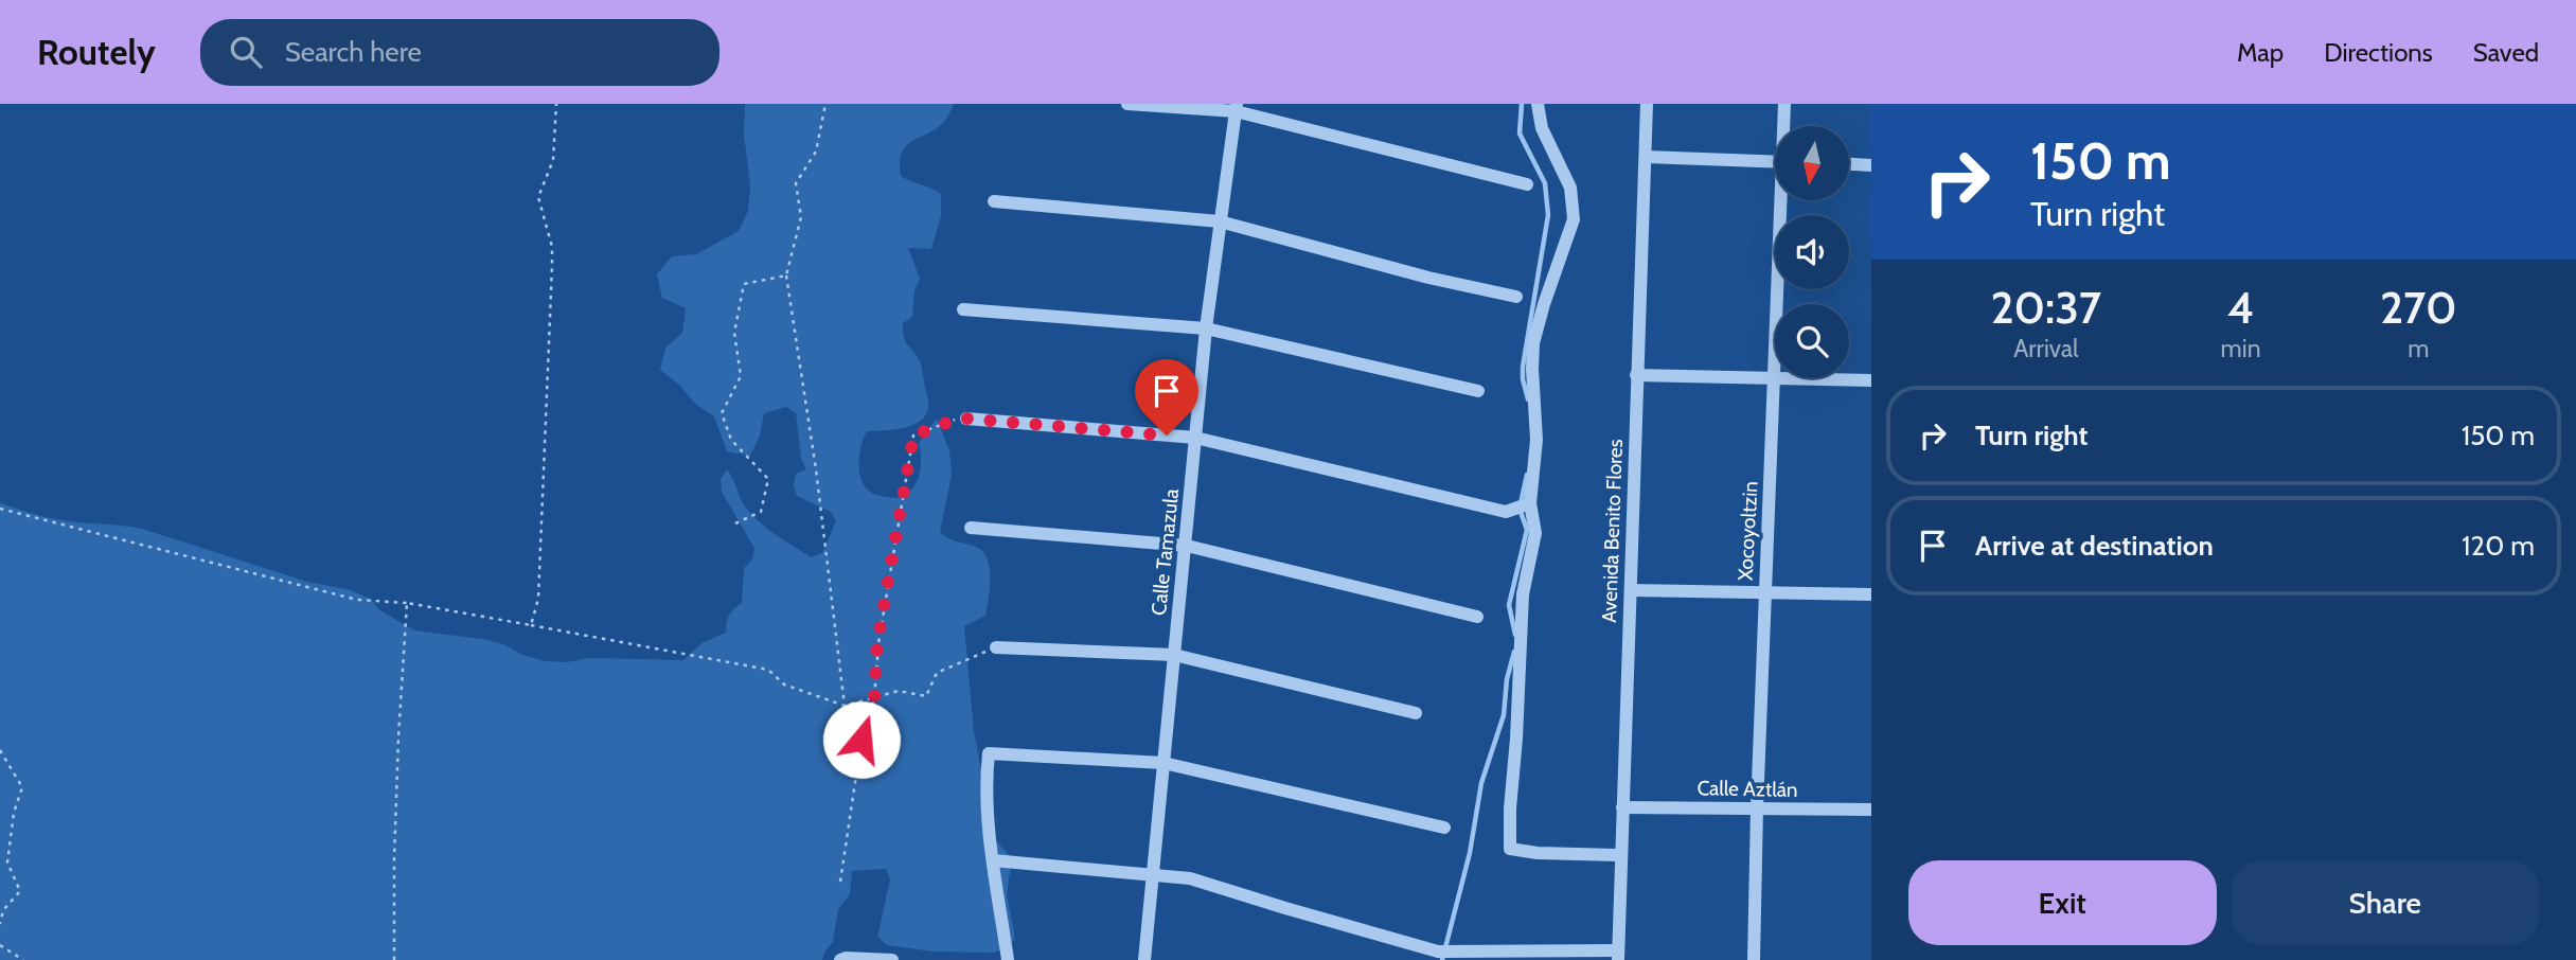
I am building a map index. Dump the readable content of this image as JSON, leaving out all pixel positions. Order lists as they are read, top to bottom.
{
  "streets": {
    "street": [
      "Avenida Benito Flores",
      "Xocoyoltzin",
      "Calle Tamazula",
      "Calle Aztlán"
    ]
  },
  "crossings": [
    ["Avenida Benito Flores", "Calle Aztlán"],
    ["Xocoyoltzin", "Calle Aztlán"]
  ],
  "north": "bottom",
  "page": {
    "header": "Routely",
    "search": "Search here",
    "nav": ["Map", "Directions", "Saved"],
    "turn": ["150 m", "Turn right"],
    "eta": [
      "20:37",
      "Arrival",
      "4",
      "min",
      "270",
      "m"
    ],
    "list": [
      {
        "name": "Turn right",
        "value": "150 m"
      },
      {
        "name": "Arrive at destination",
        "value": "120 m"
      }
    ],
    "buttons": ["Exit", "Share"]
  }
}
